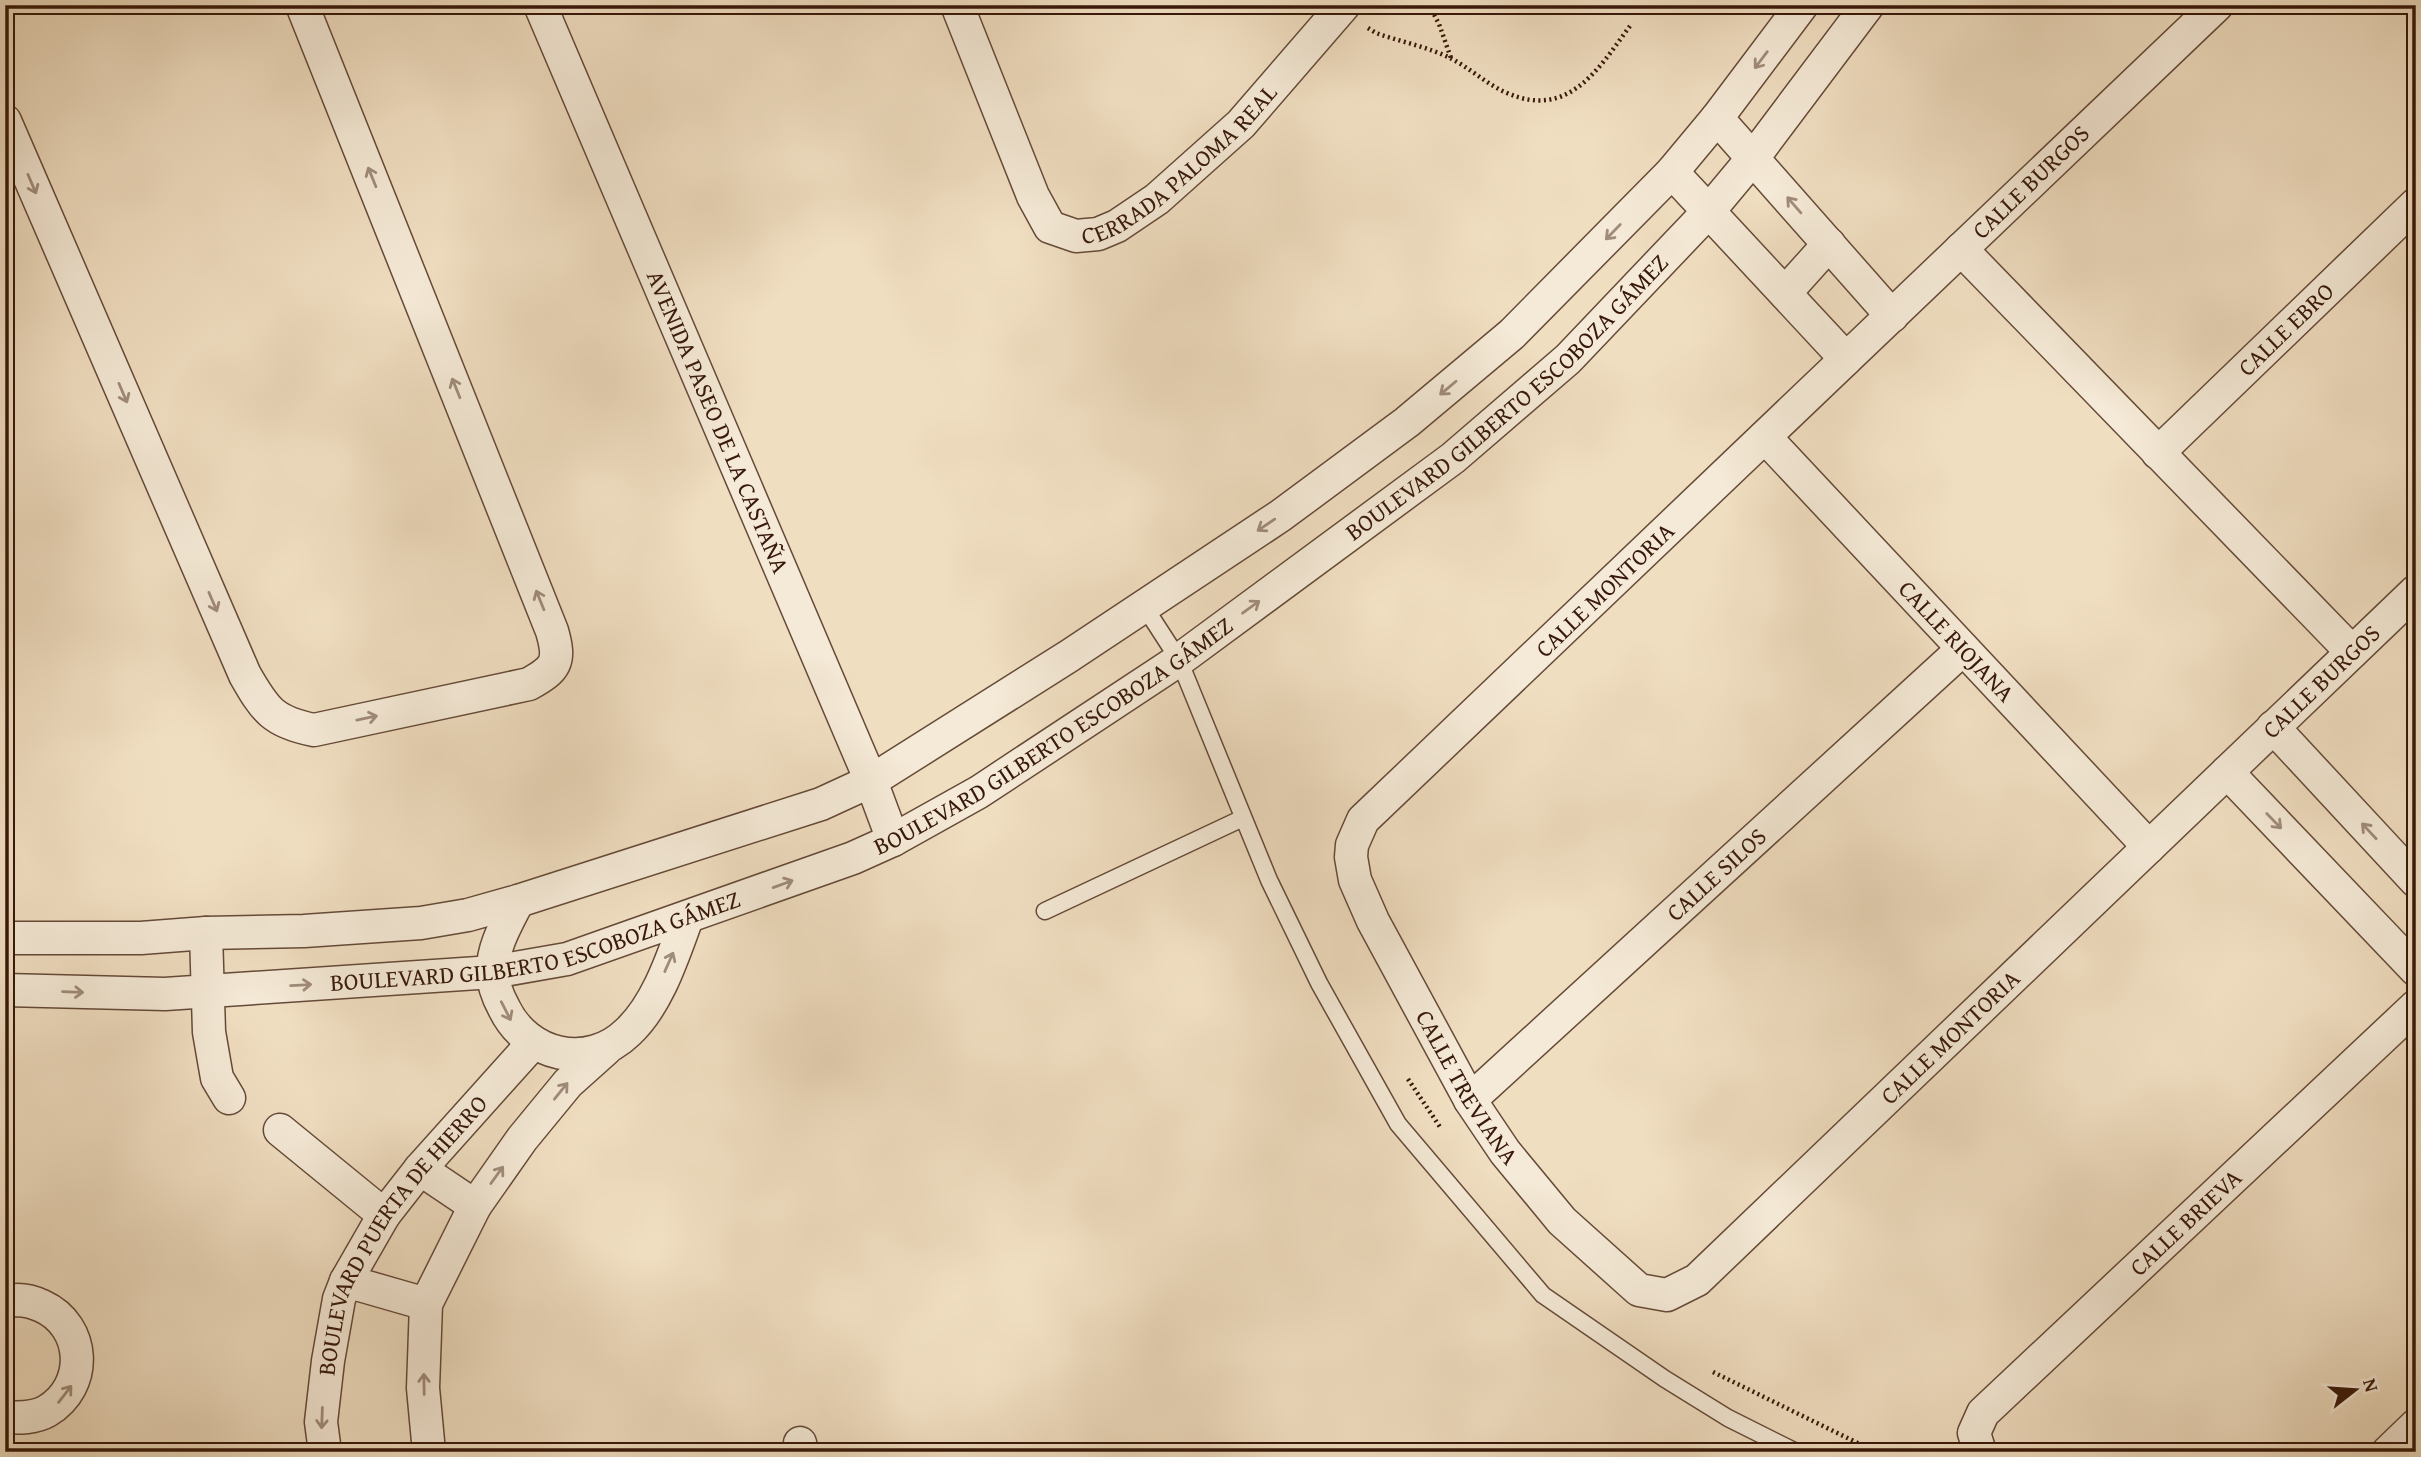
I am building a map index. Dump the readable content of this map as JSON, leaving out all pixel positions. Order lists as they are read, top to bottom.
{
  "streets": {
    "street": [
      "CERRADA PALOMA REAL",
      "CALLE BURGOS",
      "CALLE EBRO",
      "BOULEVARD GILBERTO ESCOBOZA GÁMEZ",
      "AVENIDA PASEO DE LA CASTAÑA",
      "CALLE MONTORIA",
      "CALLE RIOJANA",
      "CALLE SILOS",
      "CALLE TREVIANA",
      "CALLE BRIEVA",
      "BOULEVARD PUERTA DE HIERRO"
    ]
  },
  "crossings": [
    ["CALLE BURGOS", "CALLE MONTORIA"],
    ["BOULEVARD GILBERTO ESCOBOZA GÁMEZ", "AVENIDA PASEO DE LA CASTAÑA"],
    ["BOULEVARD GILBERTO ESCOBOZA GÁMEZ", "BOULEVARD PUERTA DE HIERRO"],
    ["CALLE MONTORIA", "CALLE RIOJANA"],
    ["CALLE MONTORIA", "CALLE TREVIANA"],
    ["CALLE RIOJANA", "CALLE SILOS"],
    ["CALLE SILOS", "CALLE TREVIANA"]
  ],
  "north": "right"
}
